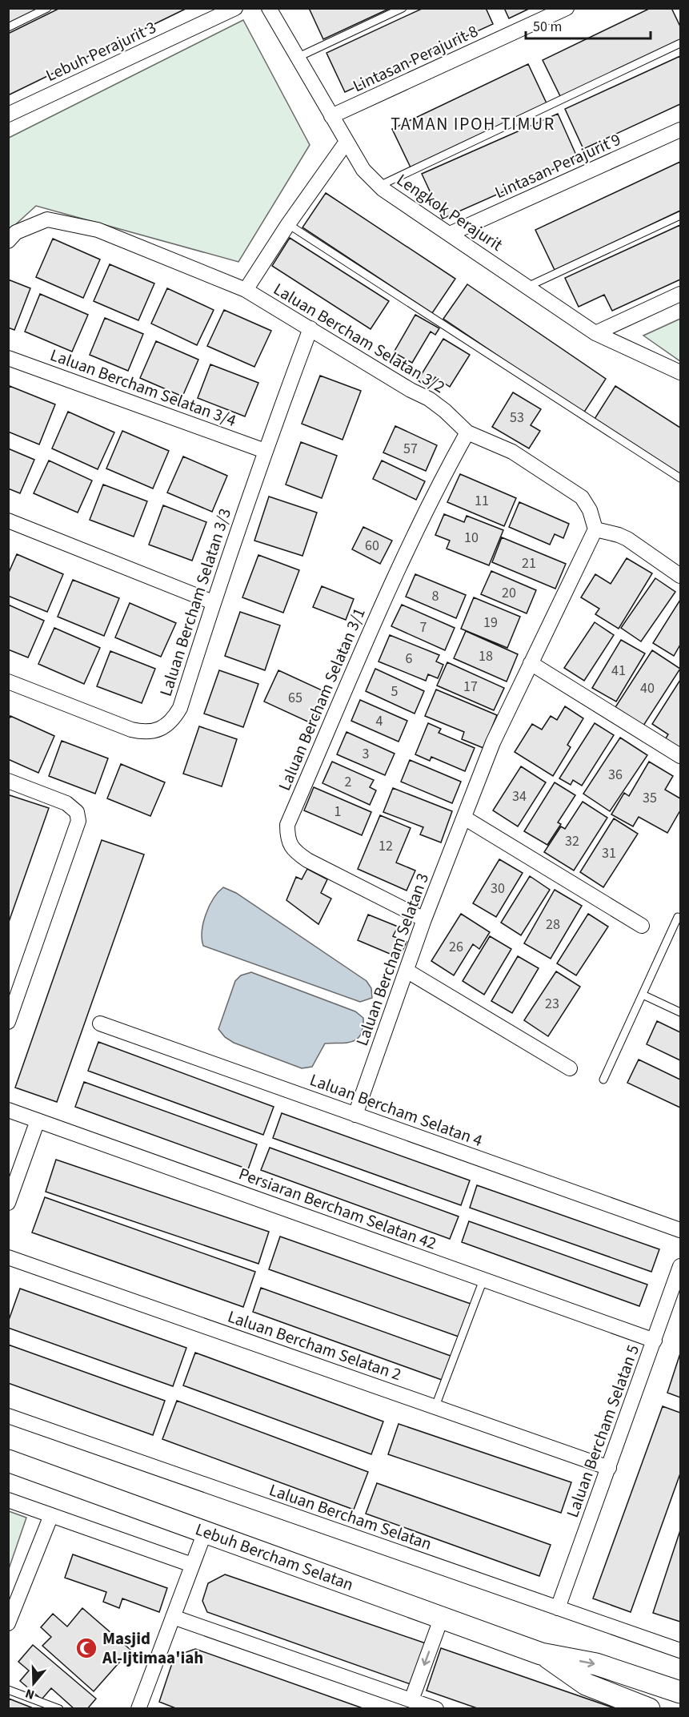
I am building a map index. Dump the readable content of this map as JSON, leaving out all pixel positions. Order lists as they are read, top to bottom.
{
  "streets": {
    "street": [
      "Lebuh Perajurit 3",
      "Lintasan Perajurit 8",
      "Lintasan Perajurit 9",
      "Lengkok Perajurit",
      "Laluan Bercham Selatan 3/2",
      "Laluan Bercham Selatan 3/4",
      "Laluan Bercham Selatan 3/3",
      "Laluan Bercham Selatan 3/1",
      "Laluan Bercham Selatan 3",
      "Laluan Bercham Selatan 4",
      "Persiaran Bercham Selatan 42",
      "Laluan Bercham Selatan 2",
      "Laluan Bercham Selatan 5",
      "Laluan Bercham Selatan",
      "Lebuh Bercham Selatan"
    ]
  },
  "crossings": [
    ["Lintasan Perajurit 8", "Lengkok Perajurit"],
    ["Lintasan Perajurit 9", "Lengkok Perajurit"],
    ["Laluan Bercham Selatan 3/2", "Laluan Bercham Selatan 3/3"],
    ["Laluan Bercham Selatan 3/2", "Laluan Bercham Selatan 3/1"],
    ["Laluan Bercham Selatan 3/2", "Laluan Bercham Selatan 3"],
    ["Laluan Bercham Selatan 3/4", "Laluan Bercham Selatan 3/3"],
    ["Laluan Bercham Selatan 3/1", "Laluan Bercham Selatan 3"],
    ["Laluan Bercham Selatan 3", "Laluan Bercham Selatan 4"],
    ["Persiaran Bercham Selatan 42", "Laluan Bercham Selatan 5"],
    ["Laluan Bercham Selatan 2", "Laluan Bercham Selatan 5"],
    ["Laluan Bercham Selatan 5", "Laluan Bercham Selatan"]
  ],
  "districts": ["TAMAN IPOH TIMUR"],
  "places": {
    "mosque": ["Masjid Al-Ijtimaa'iah"]
  },
  "house_numbers": [
    "53",
    "57",
    "11",
    "10",
    "60",
    "21",
    "20",
    "8",
    "19",
    "7",
    "18",
    "6",
    "41",
    "17",
    "40",
    "5",
    "65",
    "4",
    "3",
    "36",
    "2",
    "34",
    "35",
    "1",
    "32",
    "12",
    "31",
    "30",
    "28",
    "26",
    "23"
  ],
  "scale_bar": "50 m",
  "north": "bottom"
}
